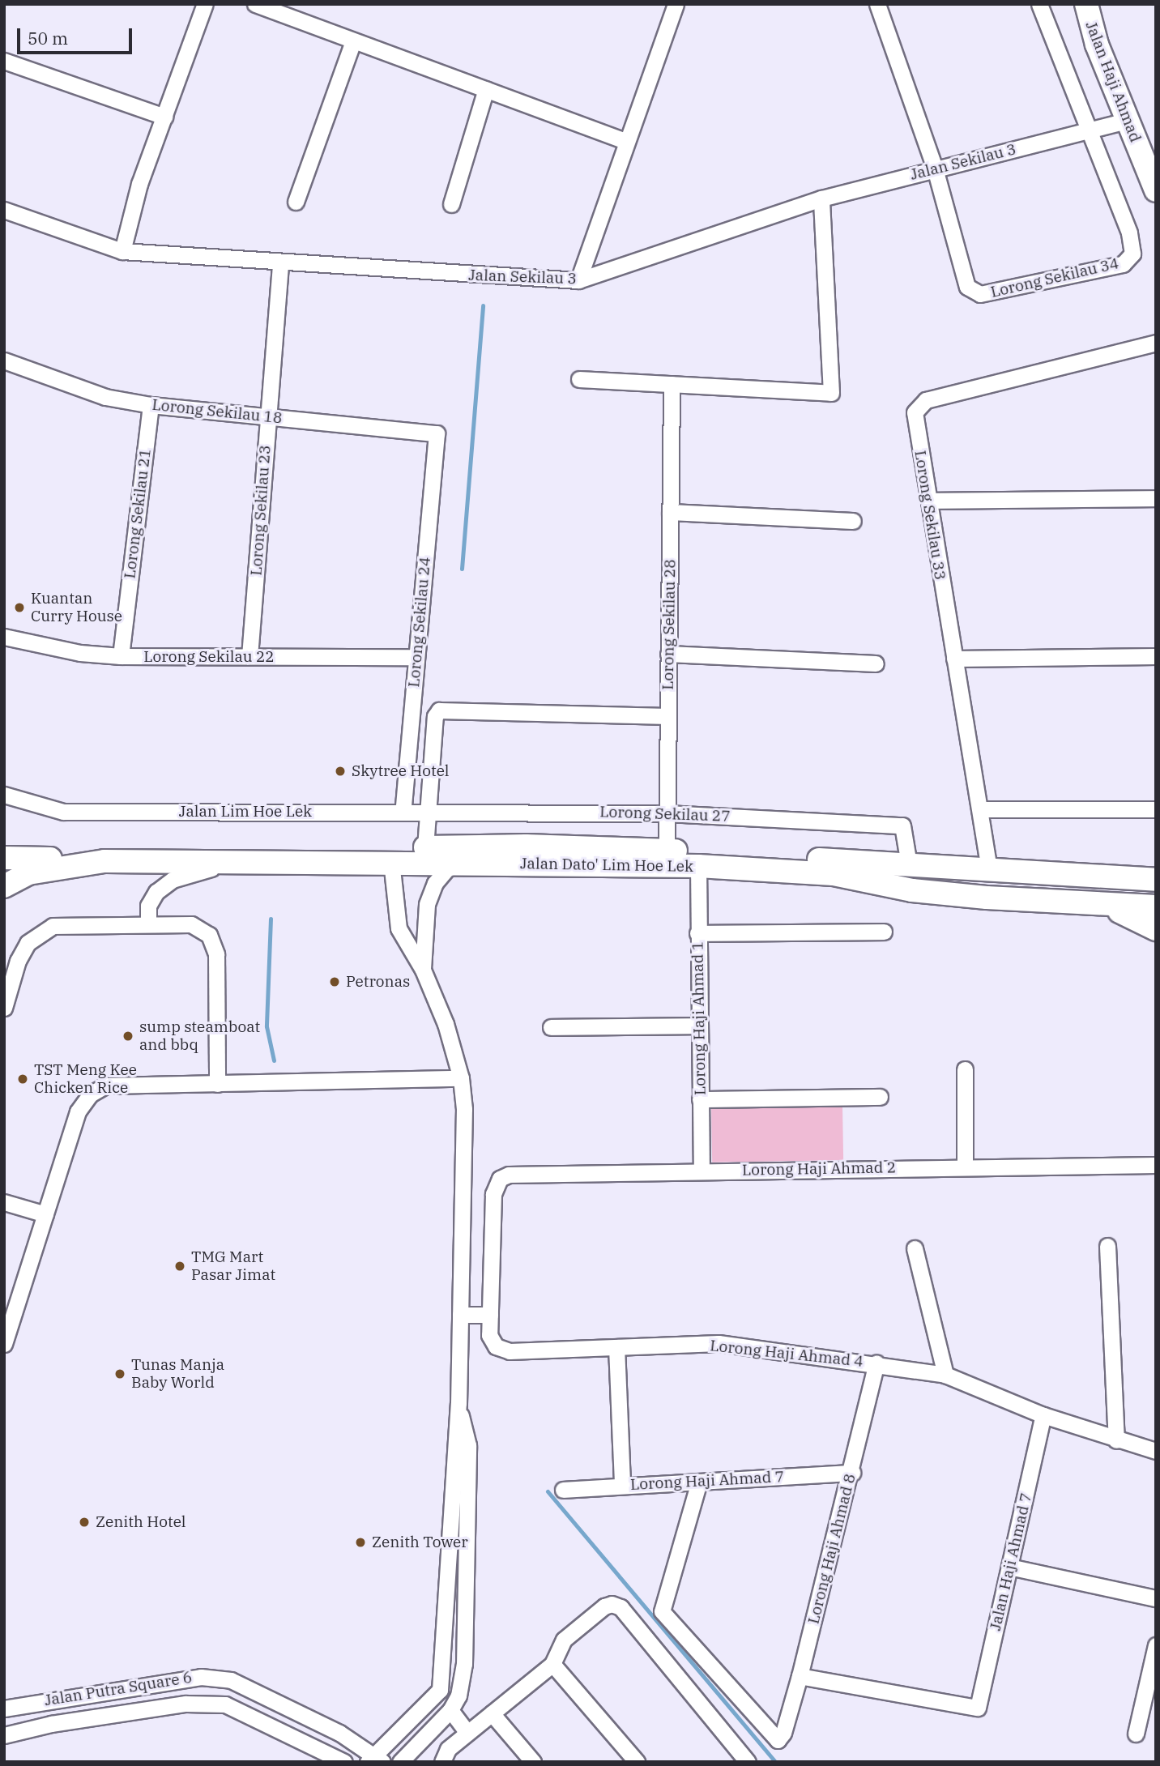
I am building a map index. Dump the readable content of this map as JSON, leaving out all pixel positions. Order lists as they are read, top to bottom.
{
  "streets": {
    "street": [
      "Jalan Haji Ahmad",
      "Jalan Sekilau 3",
      "Lorong Sekilau 34",
      "Lorong Sekilau 18",
      "Lorong Sekilau 23",
      "Lorong Sekilau 21",
      "Lorong Sekilau 33",
      "Lorong Sekilau 24",
      "Lorong Sekilau 28",
      "Lorong Sekilau 22",
      "Jalan Lim Hoe Lek",
      "Lorong Sekilau 27",
      "Jalan Dato' Lim Hoe Lek",
      "Lorong Haji Ahmad 1",
      "Lorong Haji Ahmad 2",
      "Lorong Haji Ahmad 4",
      "Lorong Haji Ahmad 7",
      "Lorong Haji Ahmad 8",
      "Jalan Haji Ahmad 7",
      "Jalan Putra Square 6"
    ]
  },
  "crossings": [
    ["Jalan Haji Ahmad", "Jalan Sekilau 3"],
    ["Jalan Sekilau 3", "Lorong Sekilau 34"],
    ["Jalan Sekilau 3", "Lorong Sekilau 23"],
    ["Lorong Sekilau 18", "Lorong Sekilau 23"],
    ["Lorong Sekilau 18", "Lorong Sekilau 21"],
    ["Lorong Sekilau 18", "Lorong Sekilau 24"],
    ["Lorong Sekilau 23", "Lorong Sekilau 22"],
    ["Lorong Sekilau 21", "Lorong Sekilau 22"],
    ["Lorong Sekilau 33", "Jalan Dato' Lim Hoe Lek"],
    ["Lorong Sekilau 24", "Lorong Sekilau 22"],
    ["Lorong Sekilau 24", "Jalan Lim Hoe Lek"],
    ["Lorong Sekilau 28", "Lorong Sekilau 27"],
    ["Lorong Sekilau 28", "Jalan Dato' Lim Hoe Lek"],
    ["Jalan Lim Hoe Lek", "Lorong Sekilau 27"],
    ["Lorong Sekilau 27", "Jalan Dato' Lim Hoe Lek"],
    ["Jalan Dato' Lim Hoe Lek", "Lorong Haji Ahmad 1"],
    ["Lorong Haji Ahmad 1", "Lorong Haji Ahmad 2"],
    ["Lorong Haji Ahmad 2", "Lorong Haji Ahmad 4"],
    ["Lorong Haji Ahmad 4", "Lorong Haji Ahmad 8"],
    ["Lorong Haji Ahmad 4", "Jalan Haji Ahmad 7"],
    ["Lorong Haji Ahmad 7", "Lorong Haji Ahmad 8"],
    ["Lorong Haji Ahmad 8", "Jalan Haji Ahmad 7"]
  ],
  "places": [
    "Kuantan Curry House",
    "Skytree Hotel",
    "Petronas",
    "sump steamboat and bbq",
    "TST Meng Kee Chicken Rice",
    "TMG Mart Pasar Jimat",
    "Tunas Manja Baby World",
    "Zenith Hotel",
    "Zenith Tower"
  ],
  "scale_bar": "50 m"
}
